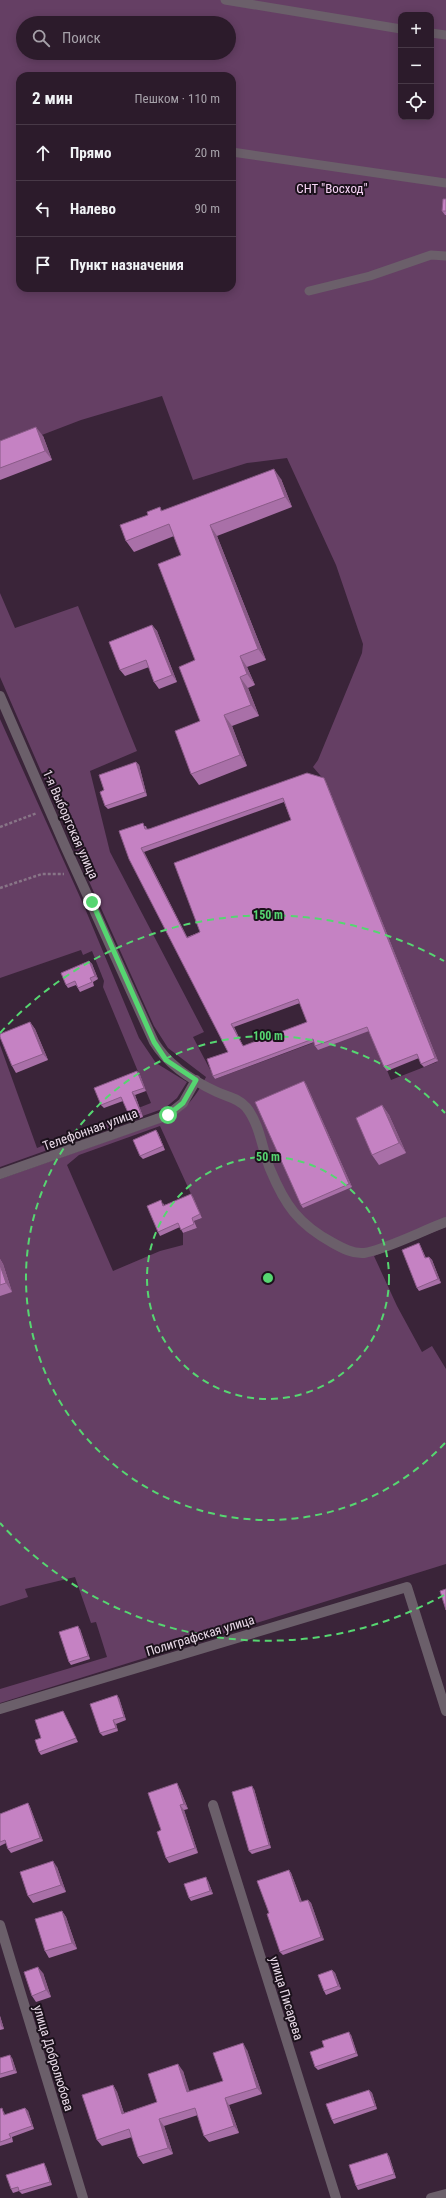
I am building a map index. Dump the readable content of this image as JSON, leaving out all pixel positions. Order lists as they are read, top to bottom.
{
  "streets": {
    "street": [
      "1-я Выборгская улица",
      "Телефонная улица",
      "Полиграфская улица",
      "улица Писарева",
      "улица Добролюбова"
    ]
  },
  "crossings": [
    ["1-я Выборгская улица", "Телефонная улица"]
  ],
  "parks": ["СНТ \"Восход\""],
  "page": {
    "map_buttons": ["+", "−"],
    "search": "Поиск",
    "heading": ["2 мин", "Пешком · 110 m"],
    "list": [
      ["Прямо", "20 m"],
      ["Налево", "90 m"],
      "Пункт назначения"
    ]
  },
  "rings": ["150 m", "100 m", "50 m"]
}
